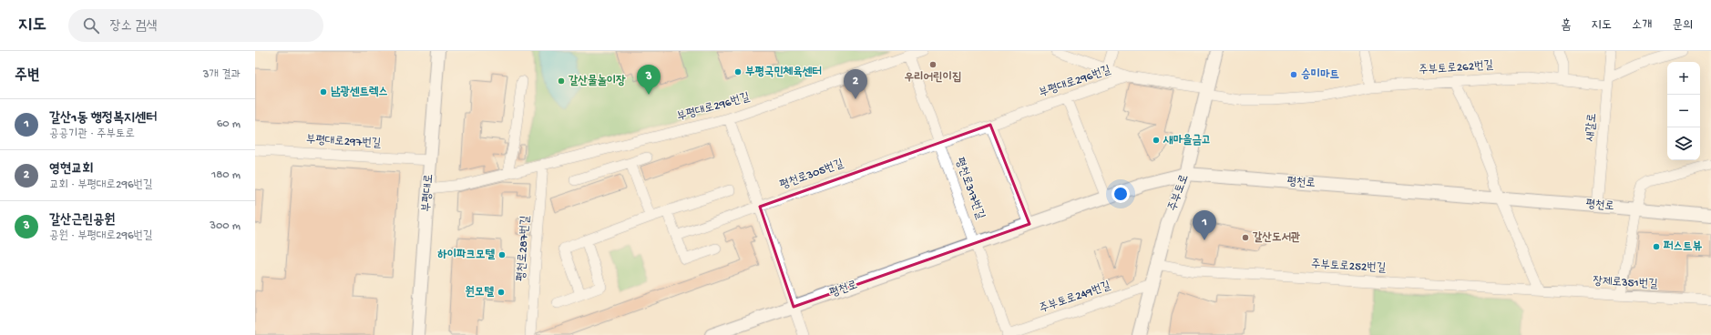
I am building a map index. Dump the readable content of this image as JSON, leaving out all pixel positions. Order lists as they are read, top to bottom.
{
  "streets": {
    "main road": ["평천로", "부평대로", "주부토로"],
    "street": [
      "주부토로262번길",
      "부평대로296번길",
      "새갈로",
      "부평대로297번길",
      "평천로305번길",
      "평천로317번길",
      "평천로287번길",
      "주부토로252번길",
      "장제로351번길",
      "주부토로249번길"
    ]
  },
  "crossings": [
    ["주부토로262번길", "부평대로296번길"],
    ["주부토로262번길", "새갈로"],
    ["주부토로262번길", "주부토로"],
    ["부평대로296번길", "평천로317번길"],
    ["부평대로296번길", "부평대로"],
    ["부평대로296번길", "주부토로"],
    ["부평대로296번길", "평천로287번길"],
    ["새갈로", "평천로"],
    ["부평대로297번길", "부평대로"],
    ["평천로305번길", "평천로317번길"],
    ["평천로", "평천로317번길"],
    ["평천로", "주부토로"],
    ["주부토로", "주부토로252번길"],
    ["주부토로", "주부토로249번길"],
    ["주부토로252번길", "장제로351번길"]
  ],
  "places": [
    "우리어린이집",
    "부평국민체육센터",
    "승미마트",
    "갈산물놀이장",
    "남광센트렉스",
    "새마을금고",
    "갈산도서관",
    "퍼스트뷰",
    "하이파크모텔",
    "원모텔"
  ],
  "page": {
    "header": "지도",
    "search": "장소 검색",
    "nav": [
      "홈",
      "지도",
      "소개",
      "문의"
    ],
    "heading": ["주변", "3개 결과"],
    "map_buttons": ["+", "−"],
    "pins": ["3", "2", "1"],
    "list": [
      {
        "mark": "1",
        "name": "갈산1동 행정복지센터",
        "note": "공공기관 · 주부토로",
        "value": "60 m"
      },
      {
        "mark": "2",
        "name": "영현교회",
        "note": "교회 · 부평대로296번길",
        "value": "180 m"
      },
      {
        "mark": "3",
        "name": "갈산근린공원",
        "note": "공원 · 부평대로296번길",
        "value": "300 m"
      }
    ]
  }
}
